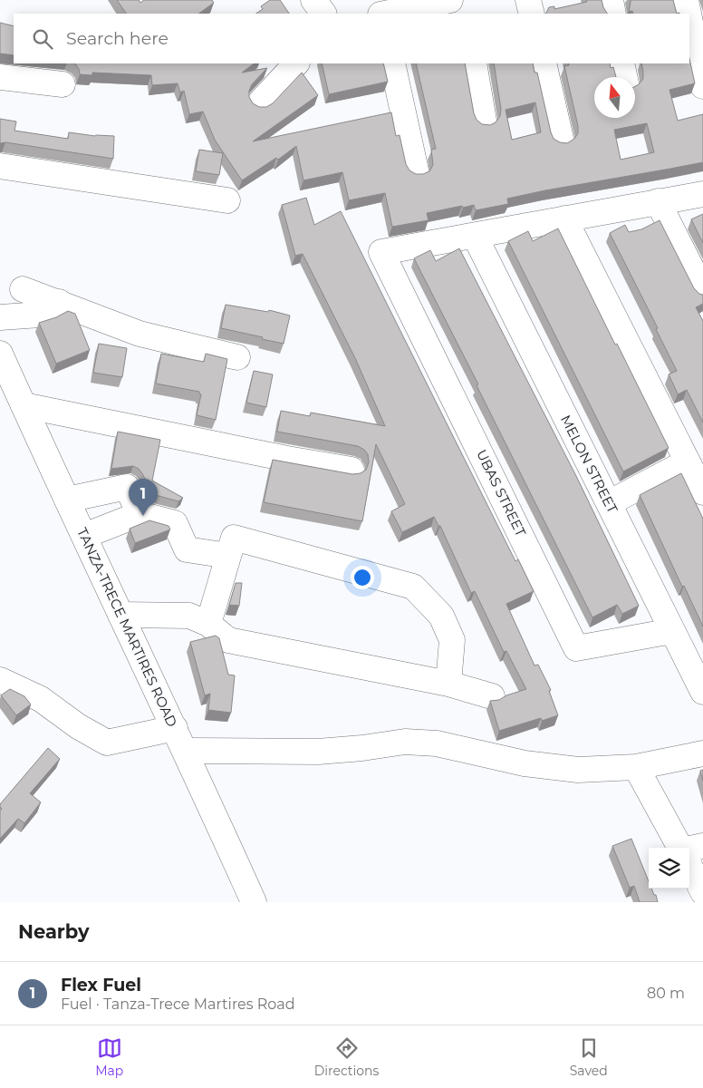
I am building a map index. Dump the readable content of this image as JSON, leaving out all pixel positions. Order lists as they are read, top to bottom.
{
  "streets": {
    "street": ["MELON STREET", "UBAS STREET", "TANZA-TRECE MARTIRES ROAD"]
  },
  "crossings": [
    ["MELON STREET", "UBAS STREET"]
  ],
  "north": "top",
  "page": {
    "search": "Search here",
    "pins": "1",
    "heading": "Nearby",
    "list": [
      {
        "mark": "1",
        "name": "Flex Fuel",
        "note": "Fuel · Tanza-Trece Martires Road",
        "value": "80 m"
      }
    ],
    "nav": ["Map", "Directions", "Saved"]
  }
}
